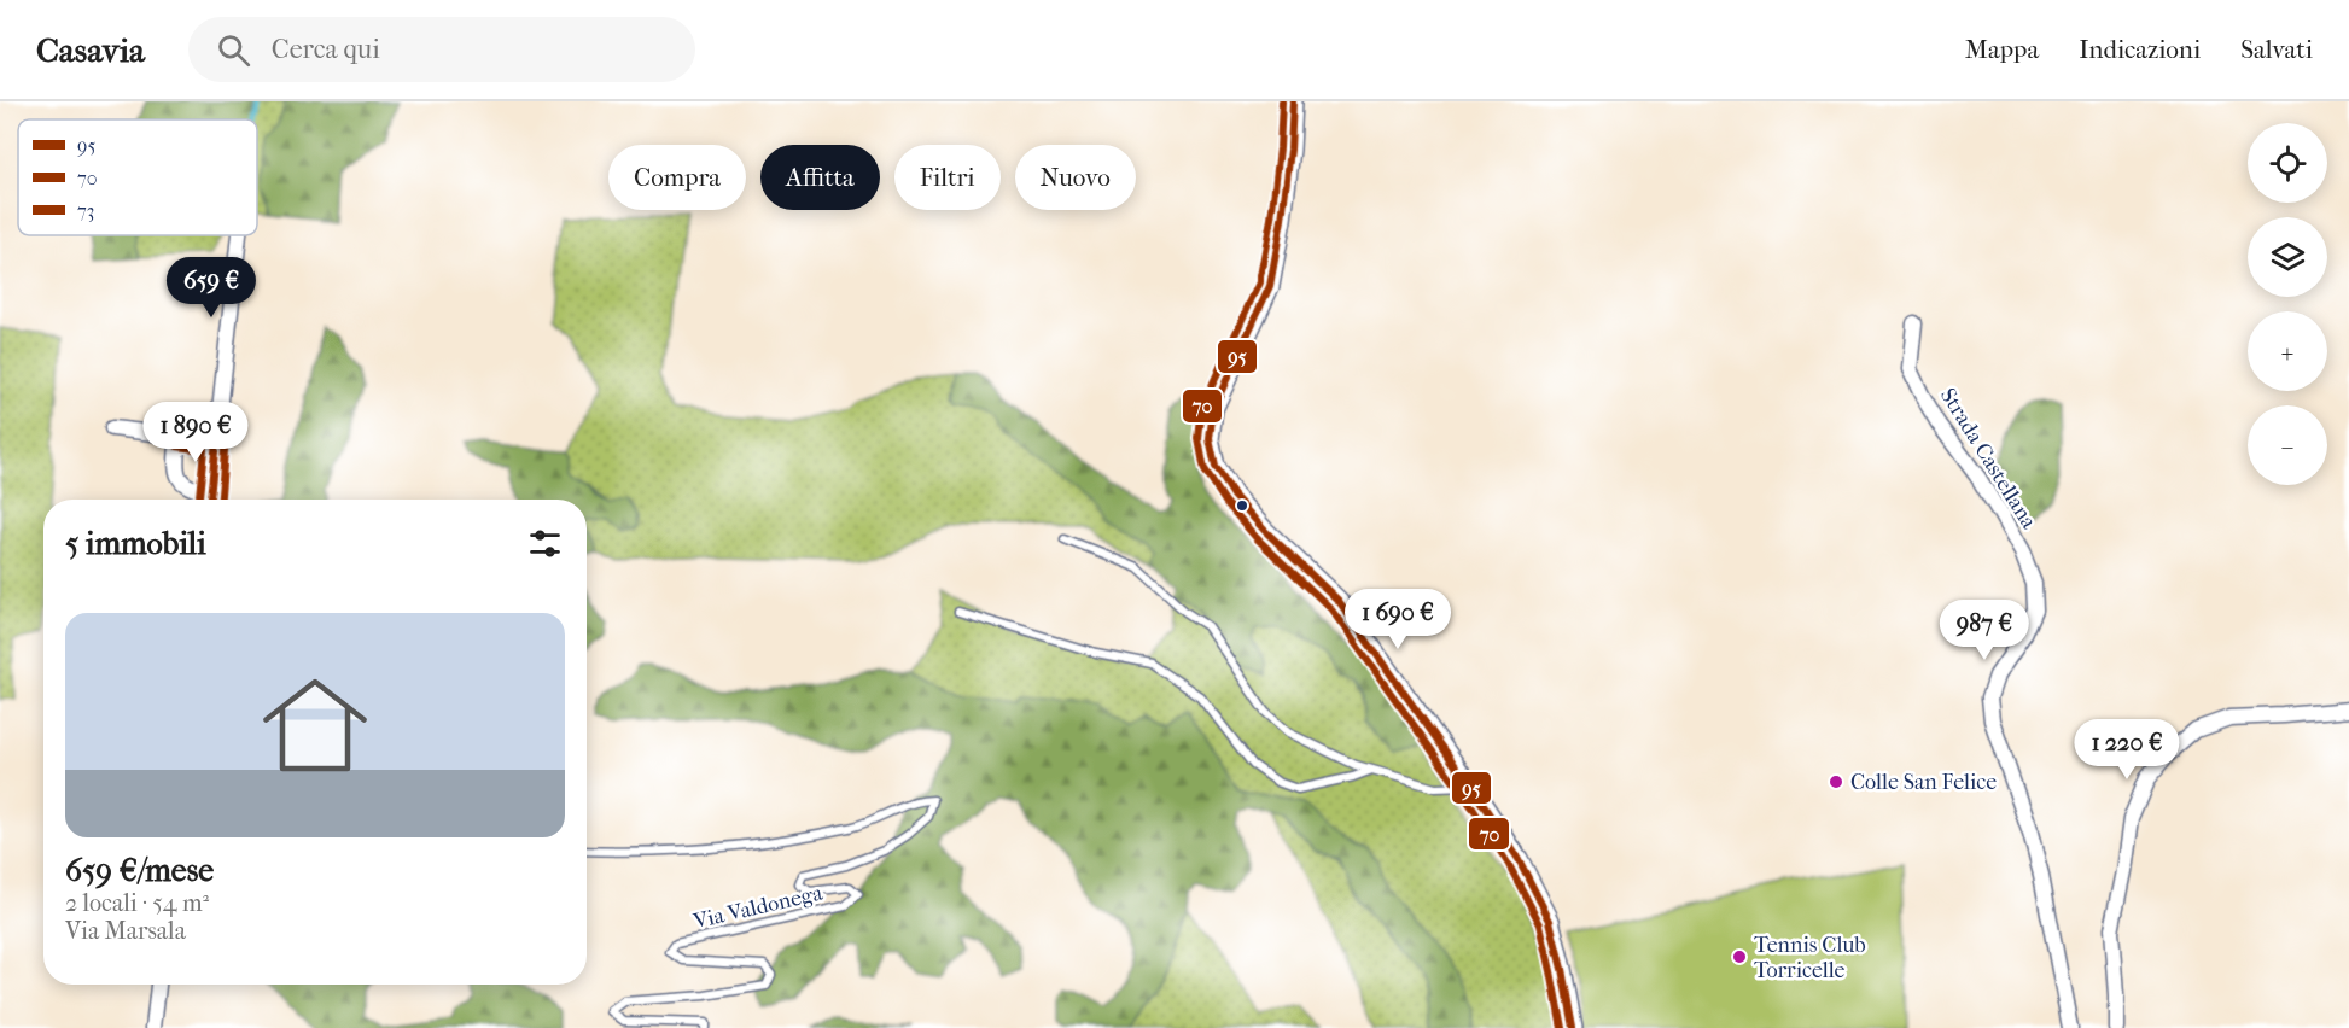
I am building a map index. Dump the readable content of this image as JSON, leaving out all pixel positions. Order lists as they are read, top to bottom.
{
  "streets": {
    "street": ["Strada Castellana"],
    "lane": ["Via Valdonega"]
  },
  "places": ["Colle San Felice", "Tennis Club Torricelle"],
  "lines": ["transit line 95", "transit line 70", "transit line 73"],
  "legend": ["95", "70", "73"],
  "page": {
    "header": "Casavia",
    "search": "Cerca qui",
    "nav": ["Mappa", "Indicazioni", "Salvati"],
    "map_buttons": ["+", "−"],
    "chip": [
      "Compra",
      "Affitta",
      "Filtri",
      "Nuovo"
    ],
    "price": [
      "659 €",
      "1 890 €",
      "1 690 €",
      "987 €",
      "1 220 €"
    ],
    "heading": "5 immobili",
    "list": [
      {
        "name": "659 €/mese",
        "note": "2 locali · 54 m² · Via Marsala"
      }
    ]
  }
}
